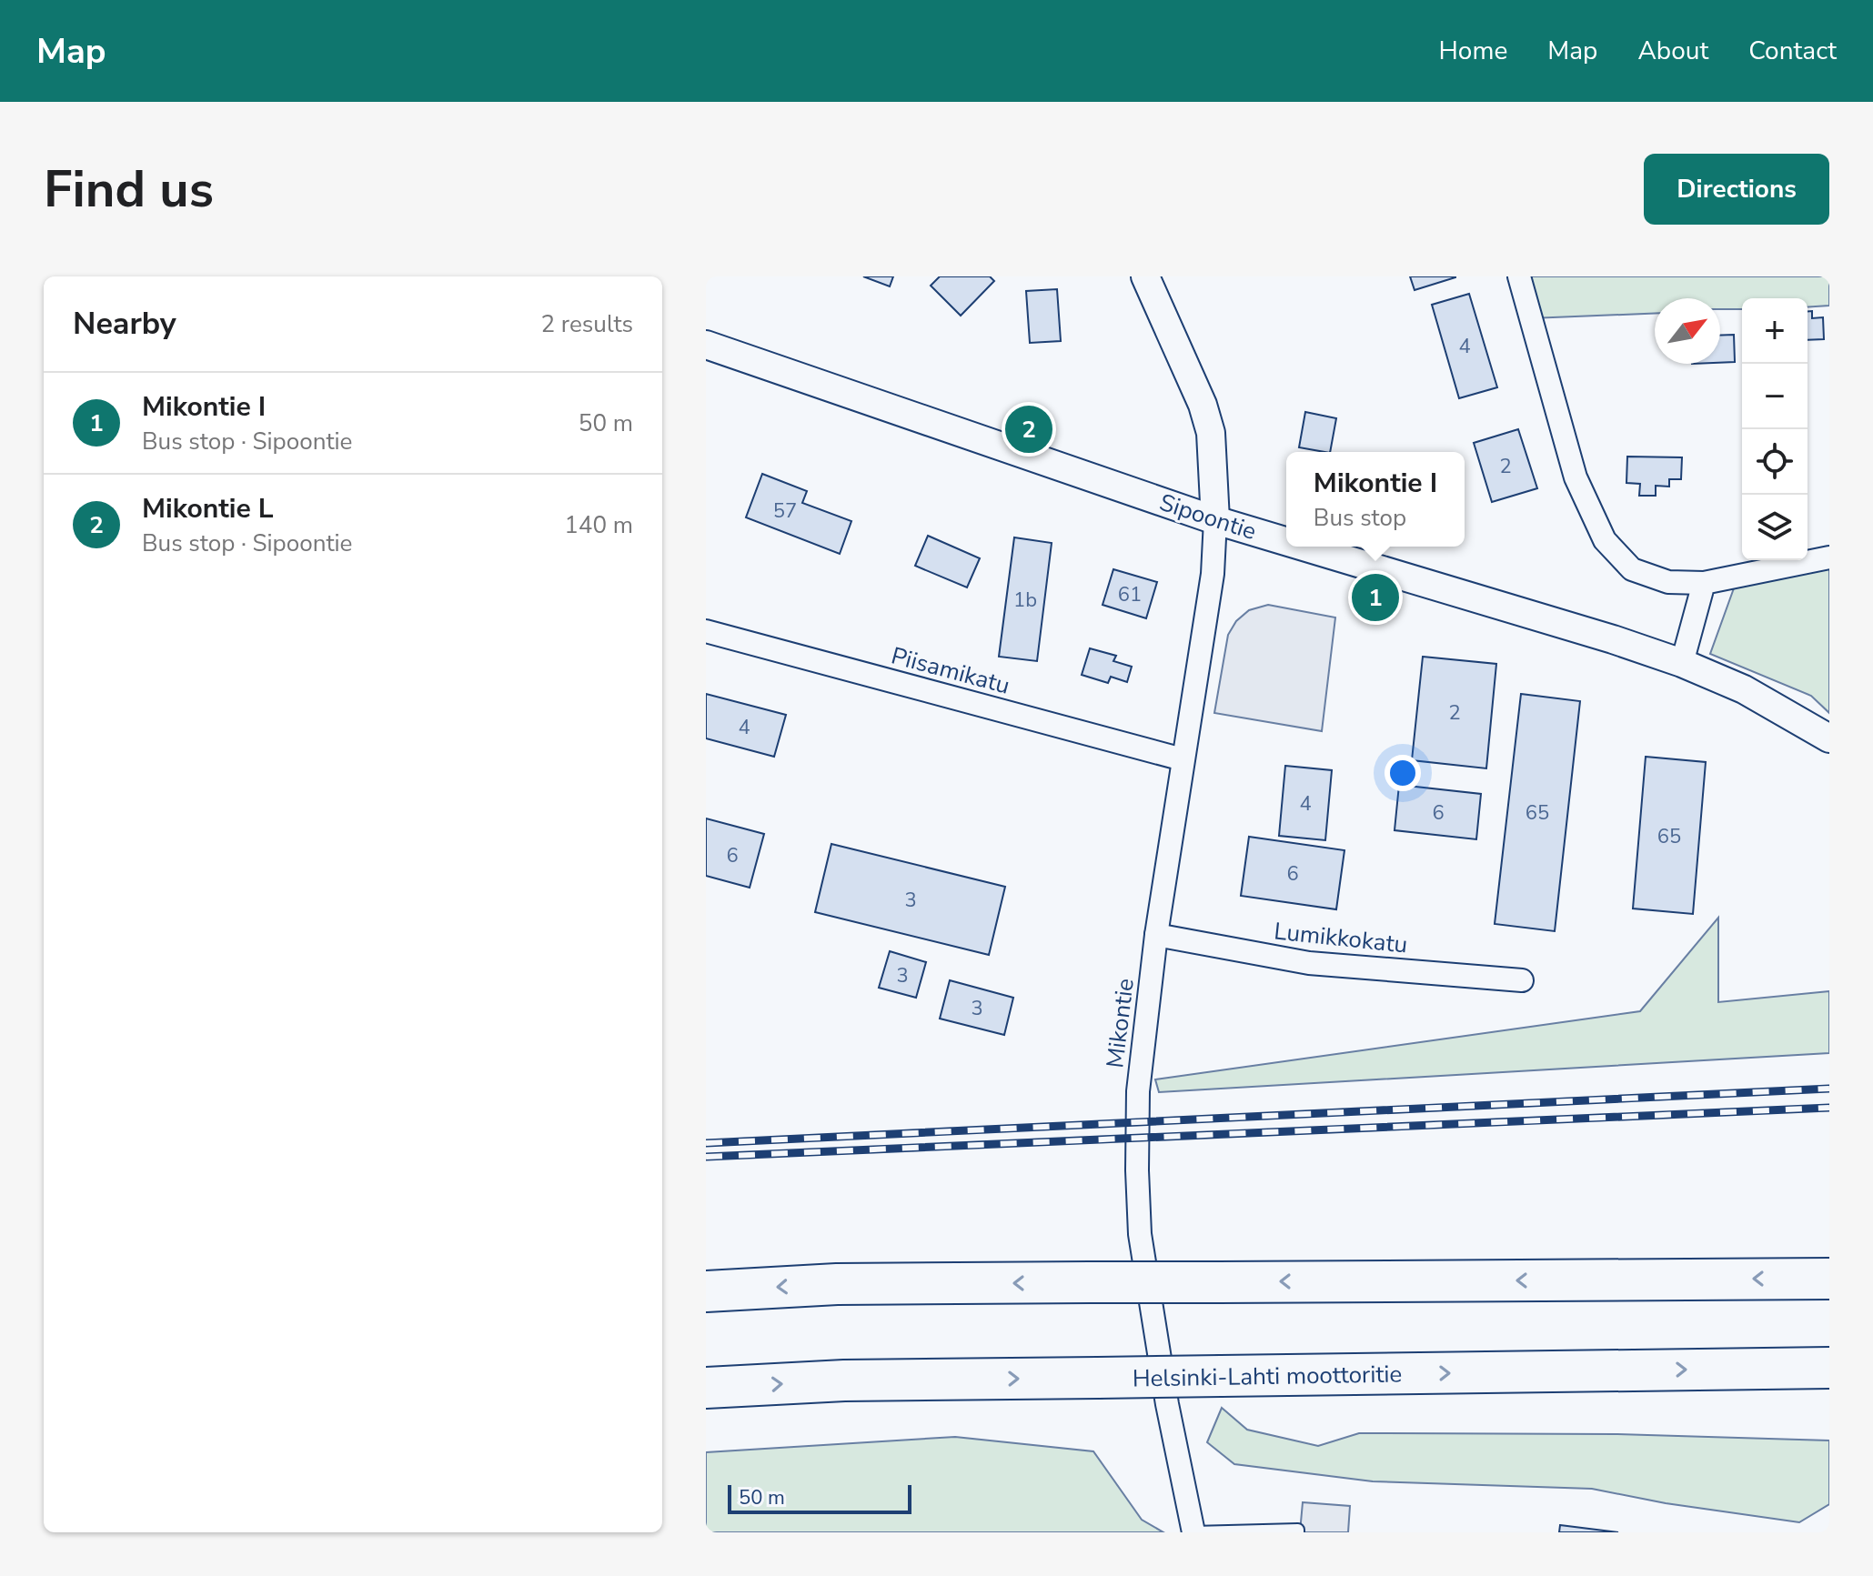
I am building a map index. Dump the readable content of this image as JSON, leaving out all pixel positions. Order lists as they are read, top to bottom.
{
  "streets": {
    "highway": ["Helsinki-Lahti moottoritie"],
    "street": [
      "Sipoontie",
      "Piisamikatu",
      "Lumikkokatu",
      "Mikontie"
    ]
  },
  "crossings": [
    ["Sipoontie", "Mikontie"],
    ["Piisamikatu", "Mikontie"],
    ["Lumikkokatu", "Mikontie"]
  ],
  "house_numbers": [
    "4",
    "2",
    "57",
    "61",
    "1b",
    "2",
    "4",
    "4",
    "6",
    "65",
    "65",
    "6",
    "6",
    "3",
    "3",
    "3"
  ],
  "scale_bar": "50 m",
  "north": "top right",
  "page": {
    "header": "Map",
    "nav": [
      "Home",
      "Map",
      "About",
      "Contact"
    ],
    "buttons": "Directions",
    "title": "Find us",
    "heading": ["Nearby", "2 results"],
    "map_buttons": ["+", "−"],
    "list": [
      {
        "mark": "1",
        "name": "Mikontie I",
        "note": "Bus stop · Sipoontie",
        "value": "50 m"
      },
      {
        "mark": "2",
        "name": "Mikontie L",
        "note": "Bus stop · Sipoontie",
        "value": "140 m"
      }
    ],
    "pins": ["2", "1"],
    "popup": ["Mikontie I", "Bus stop"],
    "scale": "50 m"
  }
}
